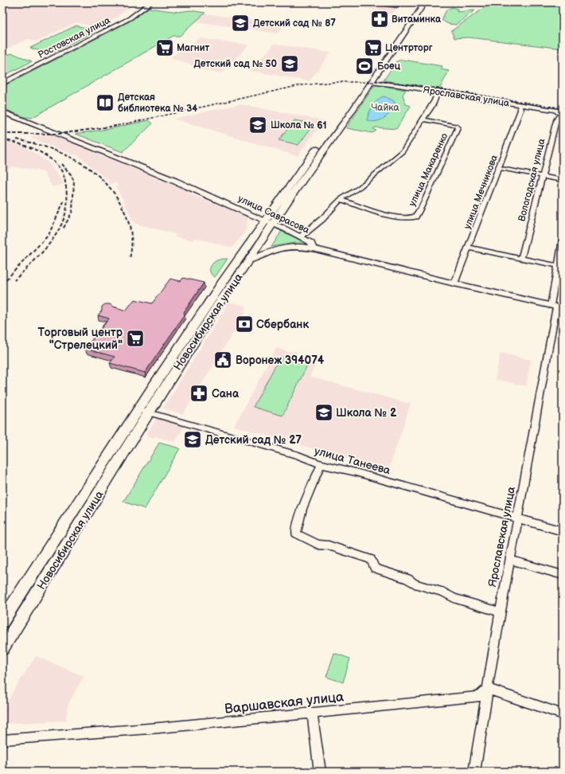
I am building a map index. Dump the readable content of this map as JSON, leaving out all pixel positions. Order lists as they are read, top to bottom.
{
  "streets": {
    "main road": ["Новосибирская улица"],
    "street": [
      "Ростовская улица",
      "Ярославская улица",
      "улица Макаренко",
      "Вологодская улица",
      "улица Мечникова",
      "улица Саврасова",
      "улица Танеева",
      "Варшавская улица"
    ]
  },
  "crossings": [
    ["Ярославская улица", "Вологодская улица"],
    ["Ярославская улица", "улица Мечникова"],
    ["Ярославская улица", "улица Саврасова"],
    ["Ярославская улица", "Новосибирская улица"],
    ["Ярославская улица", "улица Танеева"],
    ["Ярославская улица", "Варшавская улица"],
    ["улица Мечникова", "улица Саврасова"],
    ["улица Саврасова", "Новосибирская улица"],
    ["Новосибирская улица", "улица Танеева"]
  ],
  "parks": ["Чайка"],
  "places": {
    "pharmacy": ["Витаминка", "Сана"],
    "school or university": [
      "Детский сад № 87",
      "Детский сад № 50",
      "Школа № 61",
      "Школа № 2",
      "Детский сад № 27"
    ],
    "supermarket": ["Магнит", "Центрторг", "Торговый центр \"Стрелецкий\""],
    "sports": ["Боец"],
    "library": ["Детская библиотека № 34"],
    "bank": ["Сбербанк"],
    "public building": ["Воронеж 394074"]
  }
}
